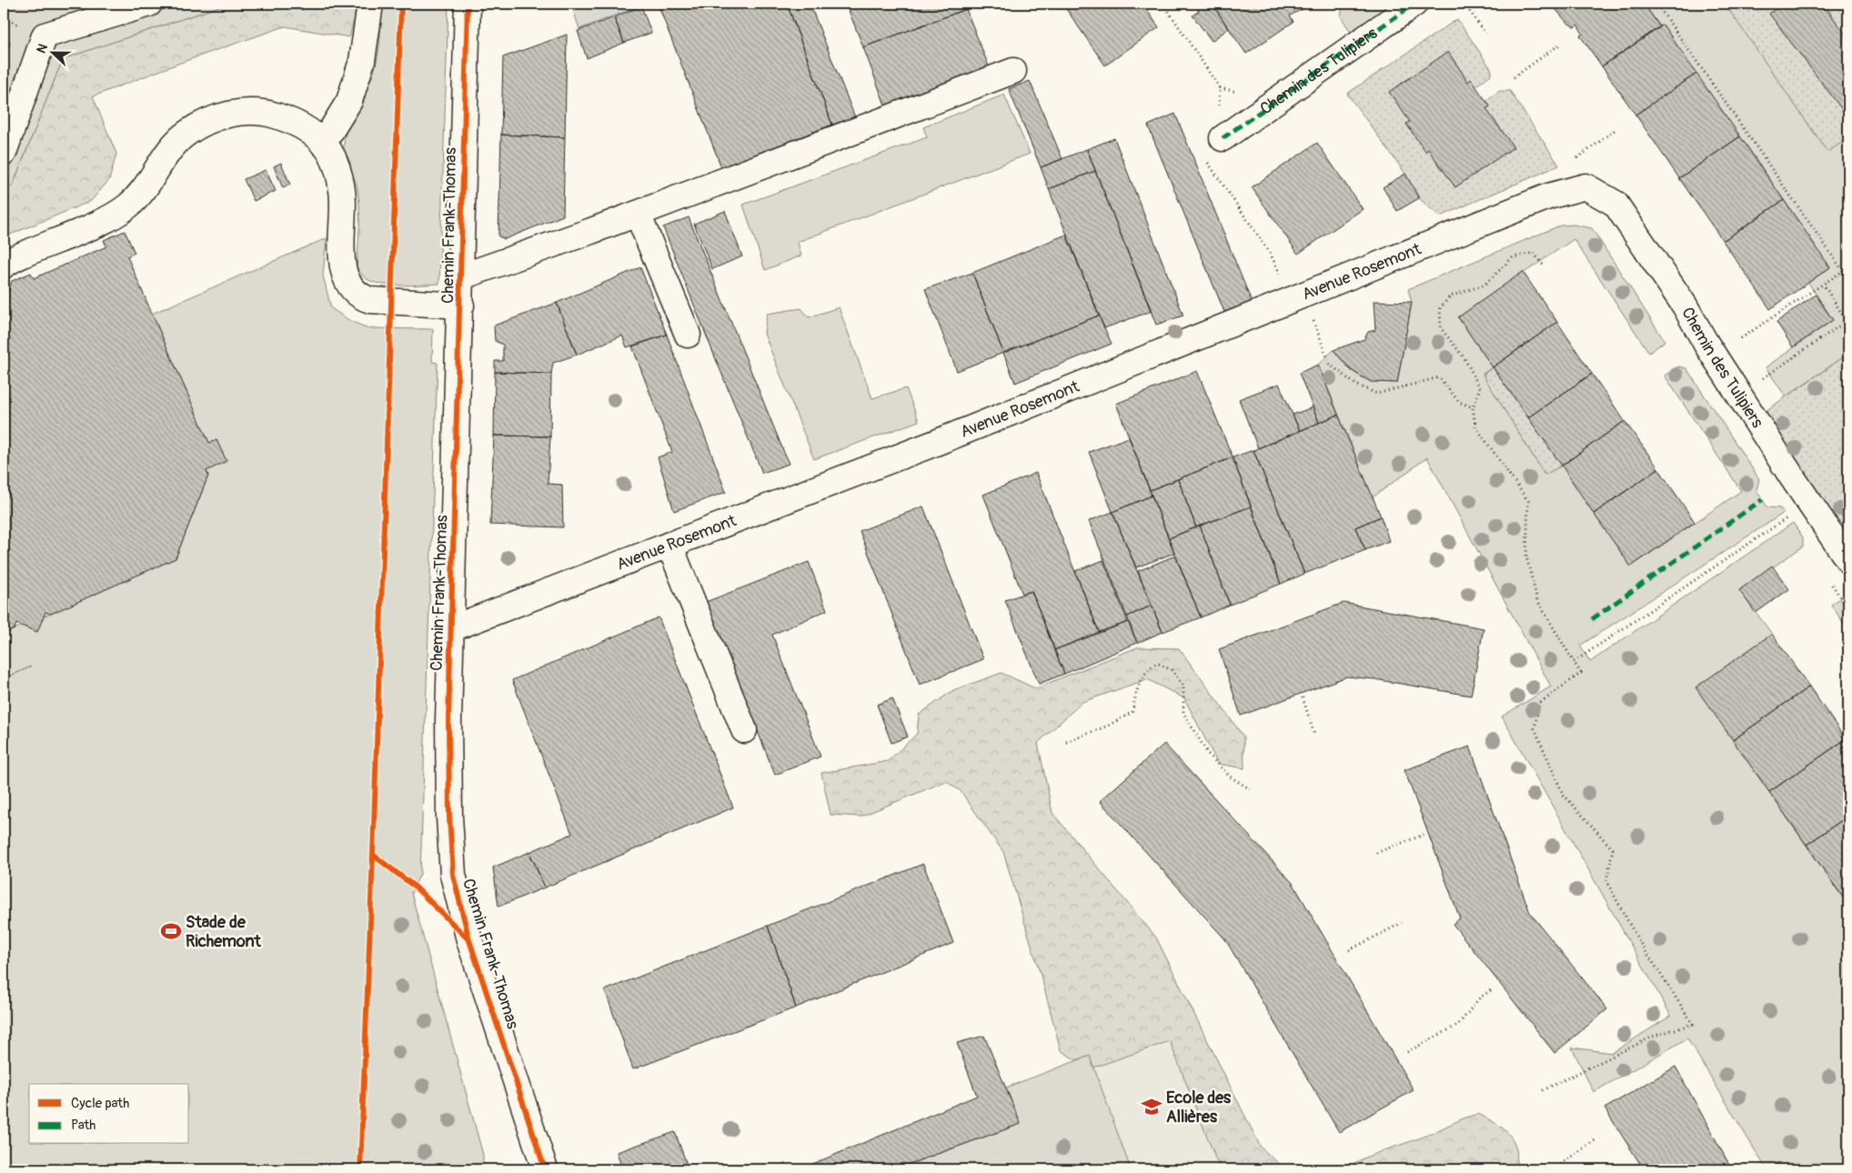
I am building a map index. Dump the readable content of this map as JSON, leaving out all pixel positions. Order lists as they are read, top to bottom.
{
  "streets": {
    "street": ["Chemin des Tulipiers", "Chemin Frank-Thomas", "Avenue Rosemont"]
  },
  "crossings": [
    ["Chemin des Tulipiers", "Avenue Rosemont"],
    ["Chemin Frank-Thomas", "Avenue Rosemont"]
  ],
  "places": {
    "sports": ["Stade de Richemont"],
    "school or university": ["Ecole des Allières"]
  },
  "legend": ["Cycle path", "Path"],
  "north": "left"
}
